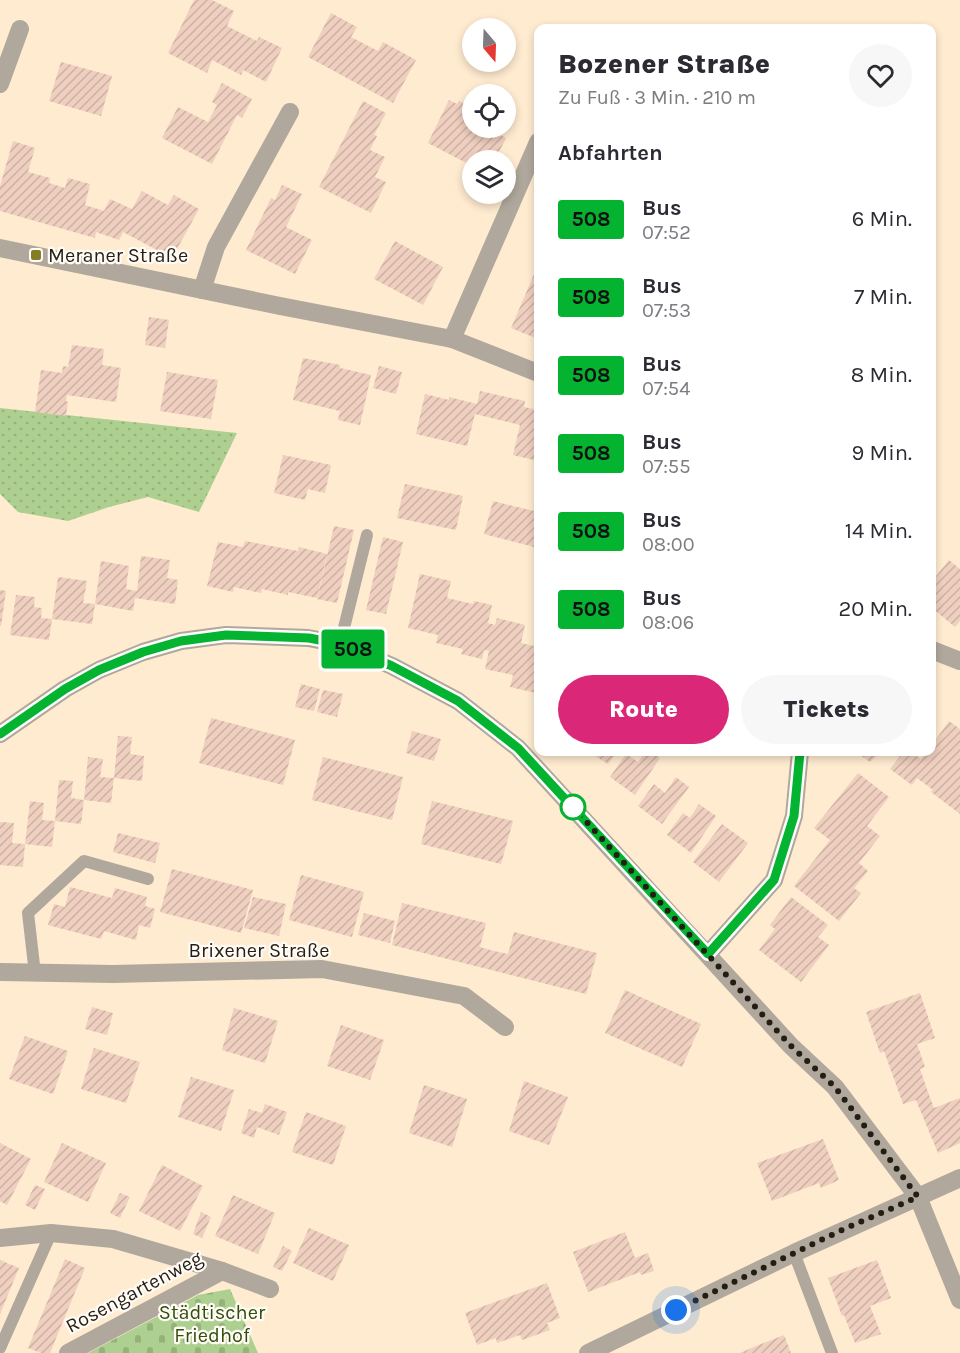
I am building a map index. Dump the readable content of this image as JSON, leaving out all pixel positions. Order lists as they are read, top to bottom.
{
  "streets": {
    "street": ["Brixener Straße", "Rosengartenweg"]
  },
  "parks": ["Städtischer Friedhof"],
  "places": {
    "transit": ["Meraner Straße"]
  },
  "lines": ["bus line 508"],
  "north": "bottom",
  "page": {
    "on_map": "508",
    "heading": [
      ["Bozener Straße", "Zu Fuß · 3 Min. · 210 m"],
      "Abfahrten"
    ],
    "list": [
      {
        "mark": "508",
        "name": "Bus",
        "note": "07:52",
        "value": "6 Min."
      },
      {
        "mark": "508",
        "name": "Bus",
        "note": "07:53",
        "value": "7 Min."
      },
      {
        "mark": "508",
        "name": "Bus",
        "note": "07:54",
        "value": "8 Min."
      },
      {
        "mark": "508",
        "name": "Bus",
        "note": "07:55",
        "value": "9 Min."
      },
      {
        "mark": "508",
        "name": "Bus",
        "note": "08:00",
        "value": "14 Min."
      },
      {
        "mark": "508",
        "name": "Bus",
        "note": "08:06",
        "value": "20 Min."
      }
    ],
    "buttons": ["Route", "Tickets"]
  }
}
